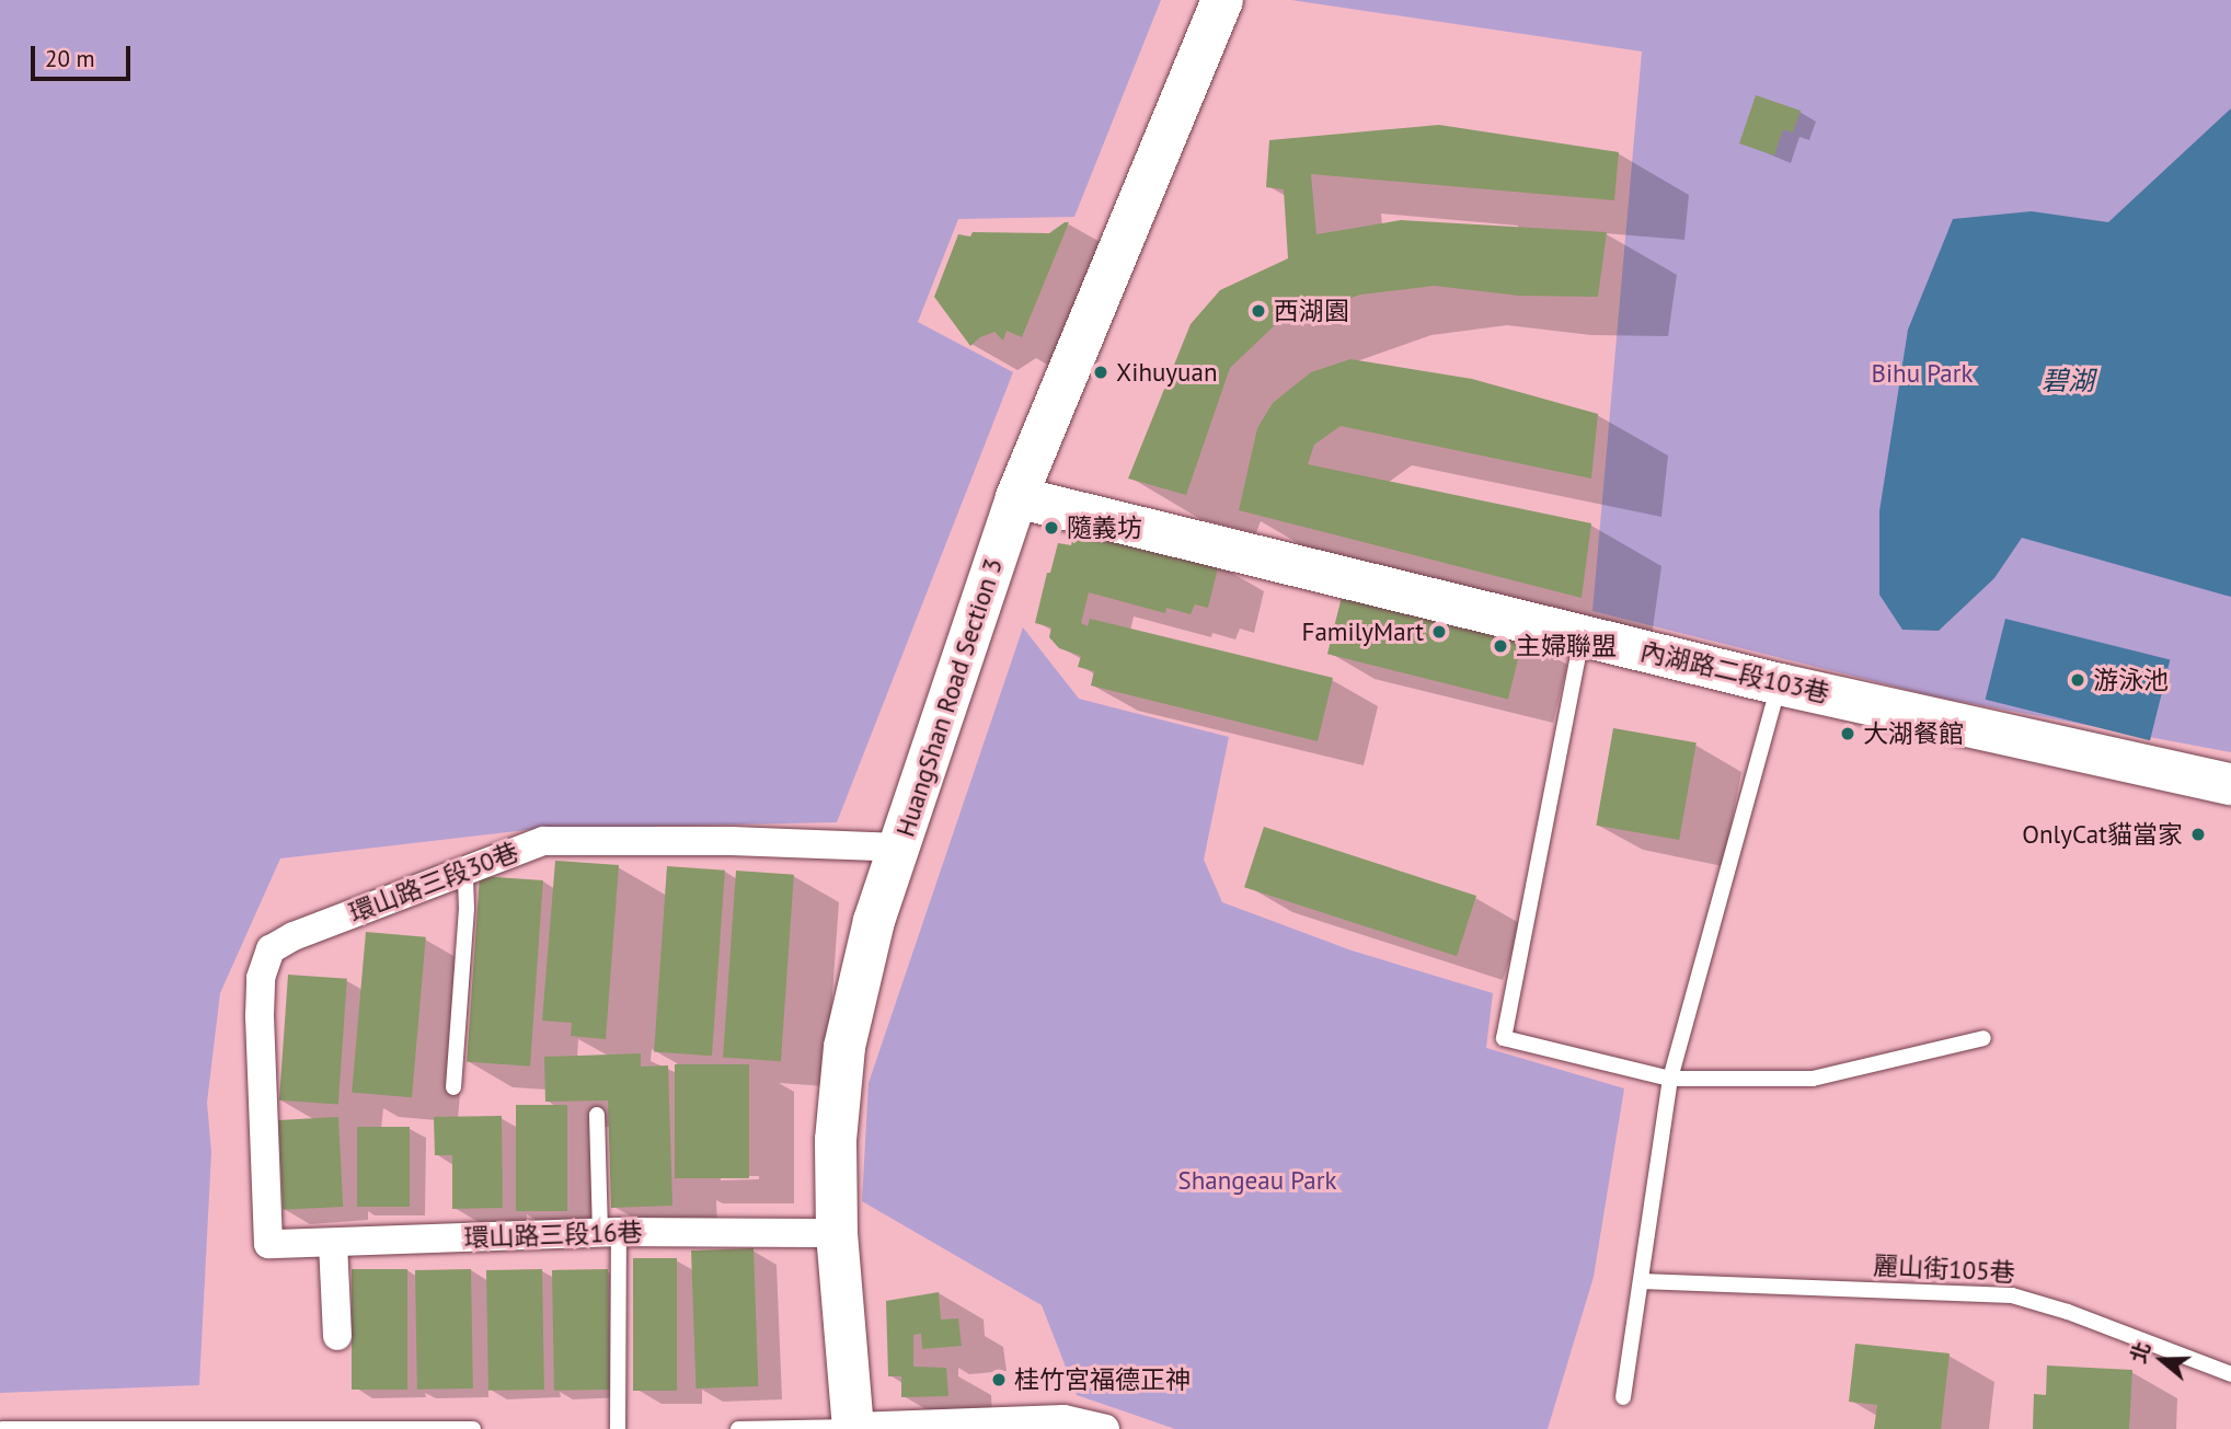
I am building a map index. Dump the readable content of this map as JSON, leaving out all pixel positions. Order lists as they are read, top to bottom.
{
  "streets": {
    "street": [
      "內湖路二段103巷",
      "HuangShan Road Section 3",
      "環山路三段30巷",
      "環山路三段16巷"
    ],
    "lane": ["麗山街105巷"]
  },
  "crossings": [
    ["內湖路二段103巷", "HuangShan Road Section 3"],
    ["HuangShan Road Section 3", "環山路三段30巷"],
    ["HuangShan Road Section 3", "環山路三段16巷"],
    ["環山路三段30巷", "環山路三段16巷"]
  ],
  "water": ["碧湖"],
  "parks": ["Bihu Park", "Shangeau Park"],
  "places": [
    "西湖園",
    "Xihuyuan",
    "隨義坊",
    "FamilyMart",
    "主婦聯盟",
    "游泳池",
    "大湖餐館",
    "OnlyCat貓當家",
    "桂竹宮福德正神"
  ],
  "scale_bar": "20 m",
  "north": "left"
}
